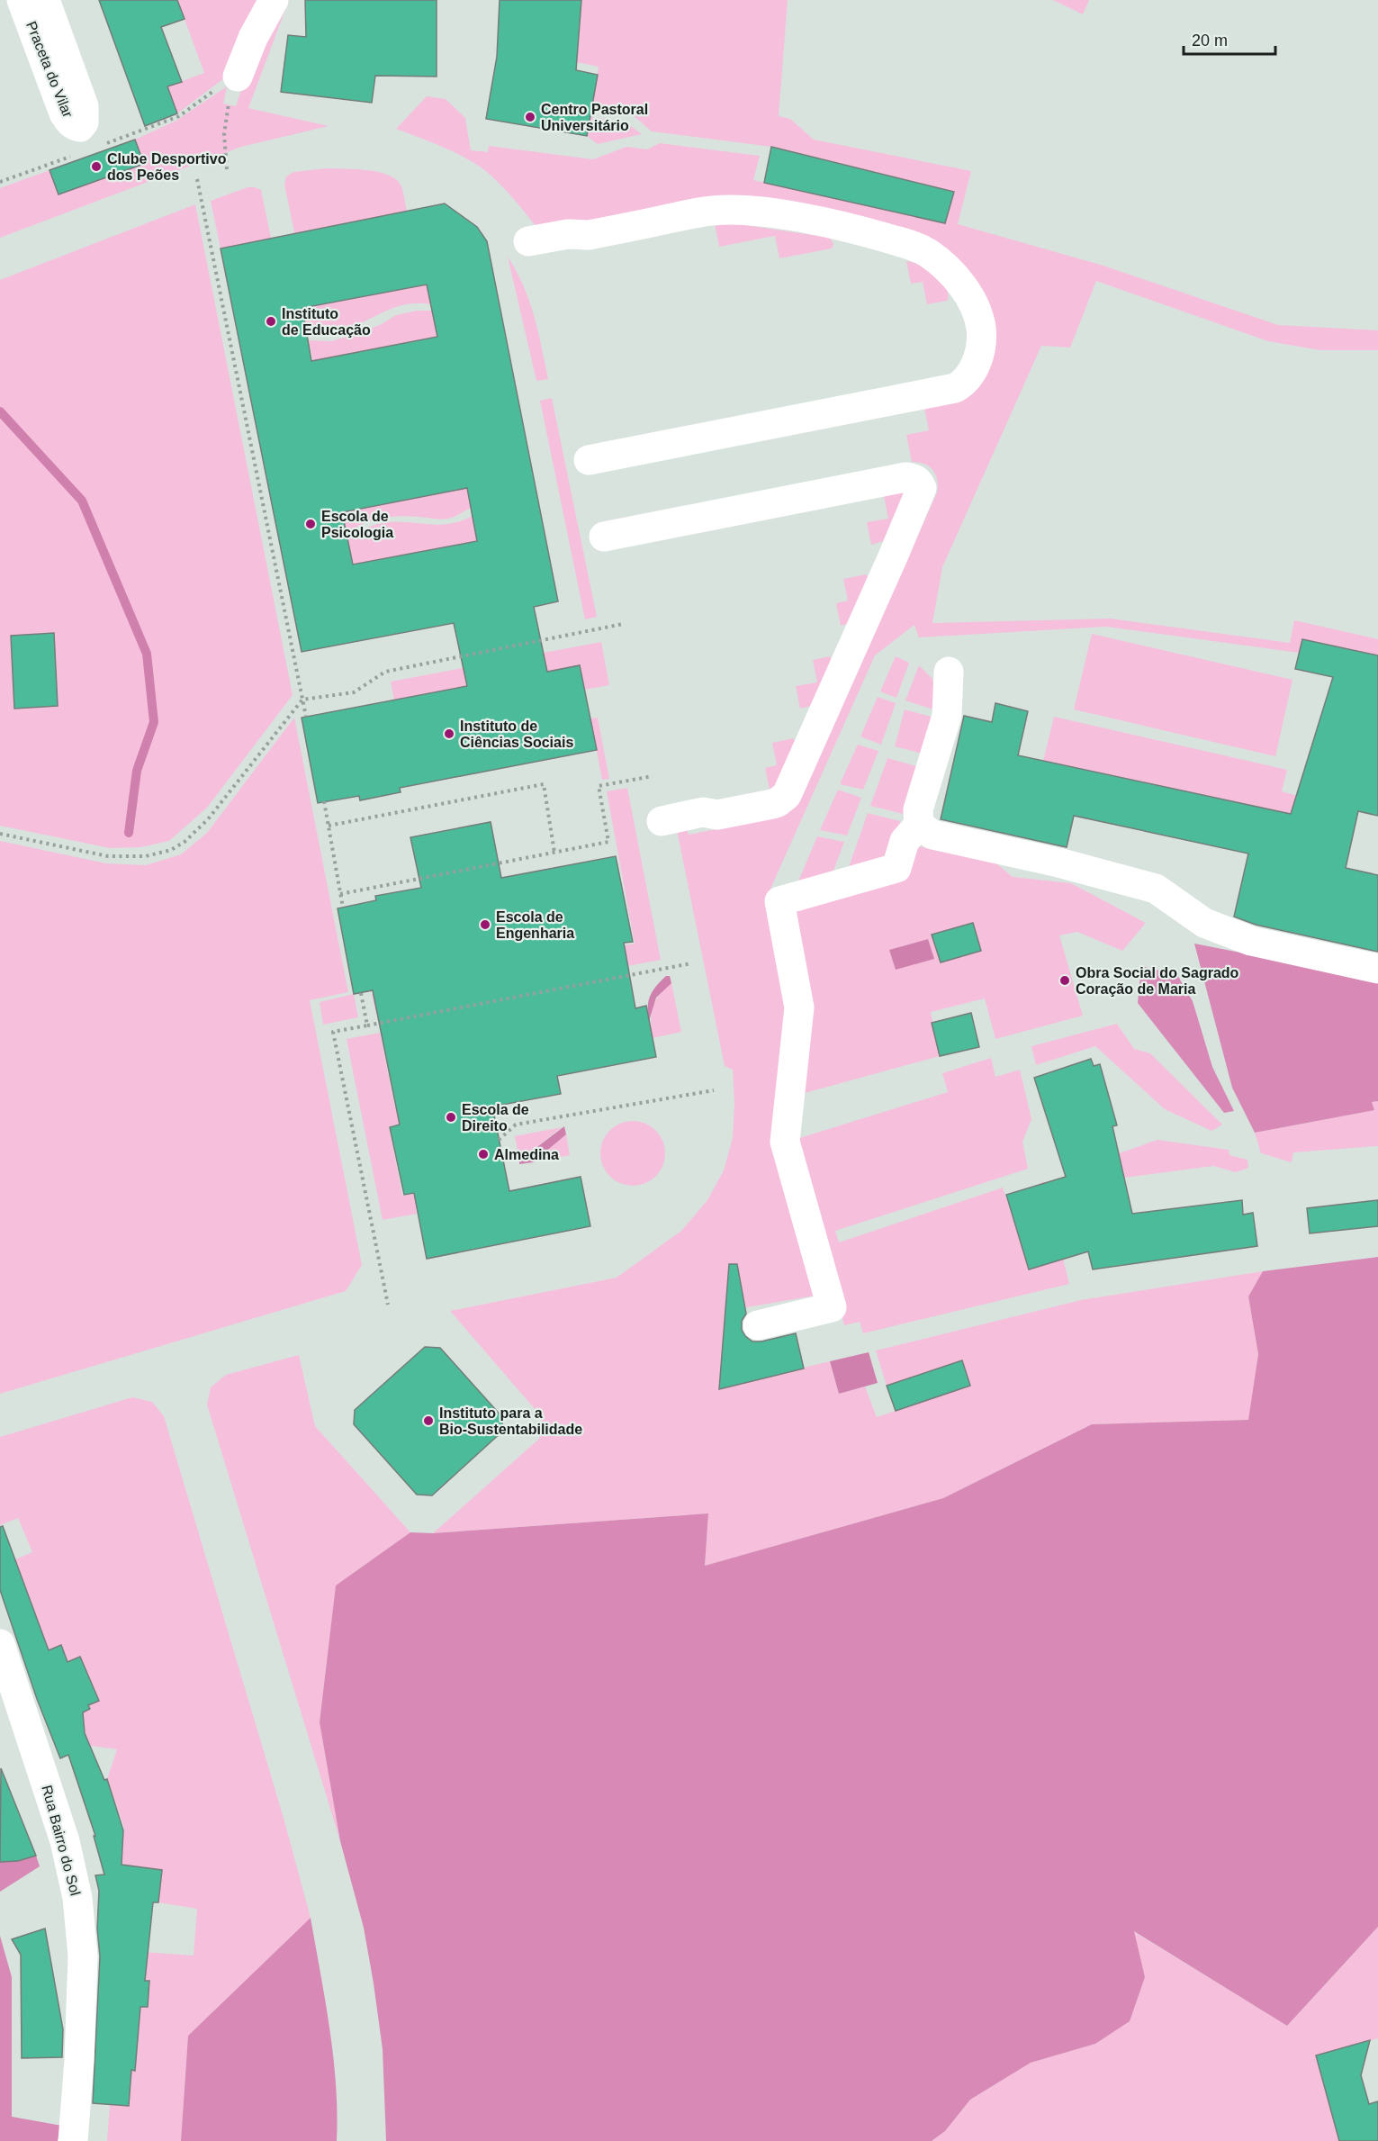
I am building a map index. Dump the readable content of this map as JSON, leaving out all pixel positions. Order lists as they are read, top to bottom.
{
  "streets": {
    "street": ["Praceta do Vilar", "Rua Bairro do Sol"]
  },
  "places": [
    "Centro Pastoral Universitário",
    "Clube Desportivo dos Peões",
    "Instituto de Educação",
    "Escola de Psicologia",
    "Instituto de Ciências Sociais",
    "Escola de Engenharia",
    "Obra Social do Sagrado Coração de Maria",
    "Escola de Direito",
    "Almedina",
    "Instituto para a Bio-Sustentabilidade"
  ],
  "scale_bar": "20 m"
}
